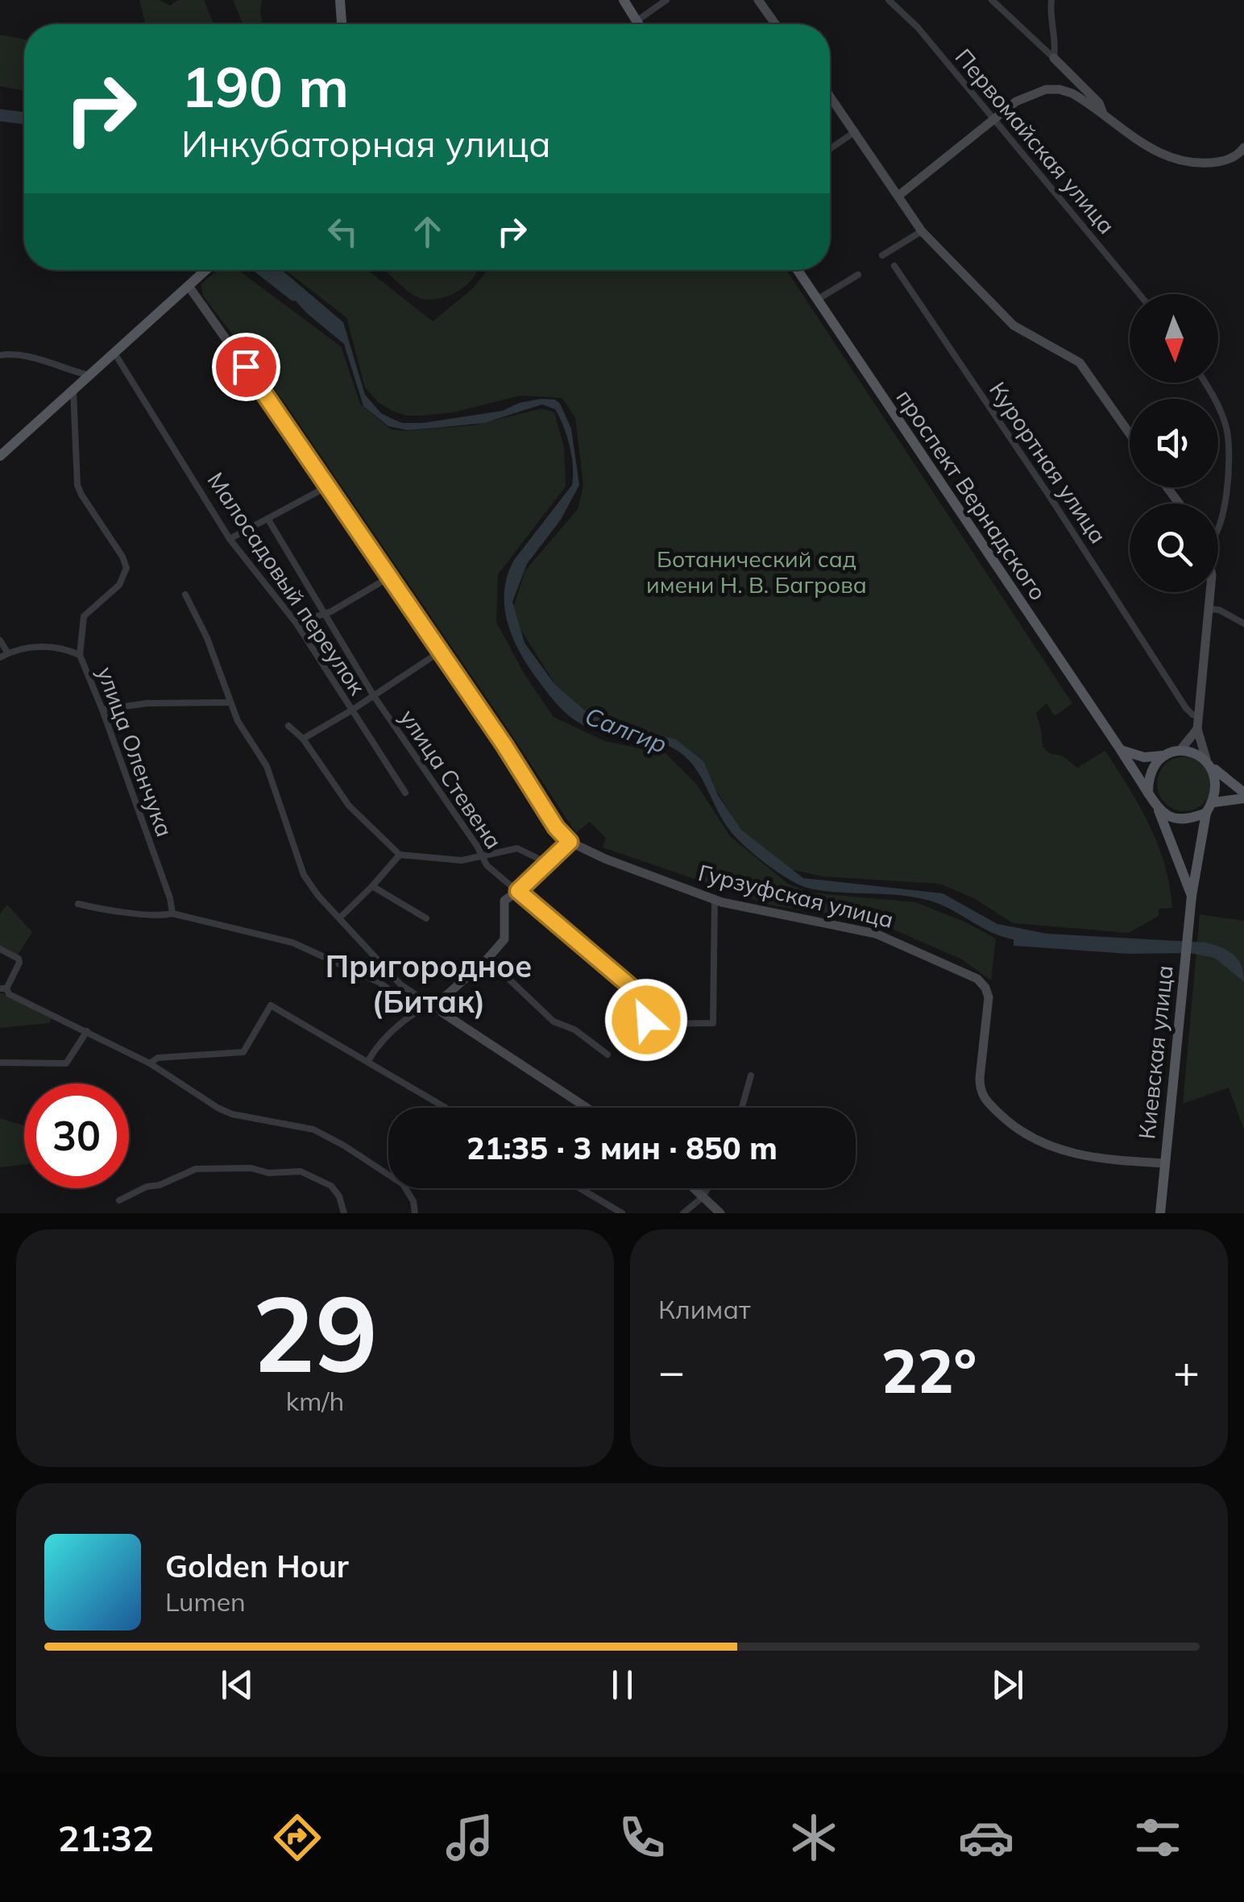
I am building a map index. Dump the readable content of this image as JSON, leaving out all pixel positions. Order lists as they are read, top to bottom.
{
  "streets": {
    "main road": ["проспект Вернадского", "Гурзуфская улица", "Киевская улица"],
    "street": [
      "Первомайская улица",
      "Курортная улица",
      "Малосадовый переулок",
      "улица Оленчука",
      "улица Стевена"
    ]
  },
  "crossings": [
    ["проспект Вернадского", "Киевская улица"],
    ["улица Стевена", "Гурзуфская улица"],
    ["Гурзуфская улица", "Киевская улица"]
  ],
  "districts": ["Пригородное (Битак)"],
  "water": ["Салгир"],
  "parks": ["Ботанический сад имени Н. В. Багрова"],
  "north": "bottom",
  "page": {
    "turn": ["190 m", "Инкубаторная улица"],
    "limit": "30",
    "trip": "21:35 · 3 мин · 850 m",
    "tile": [
      ["29", "km/h"],
      "Климат"
    ],
    "heat": ["−", "22°", "+"],
    "song": ["Golden Hour", "Lumen"],
    "tabs": "21:32"
  }
}
